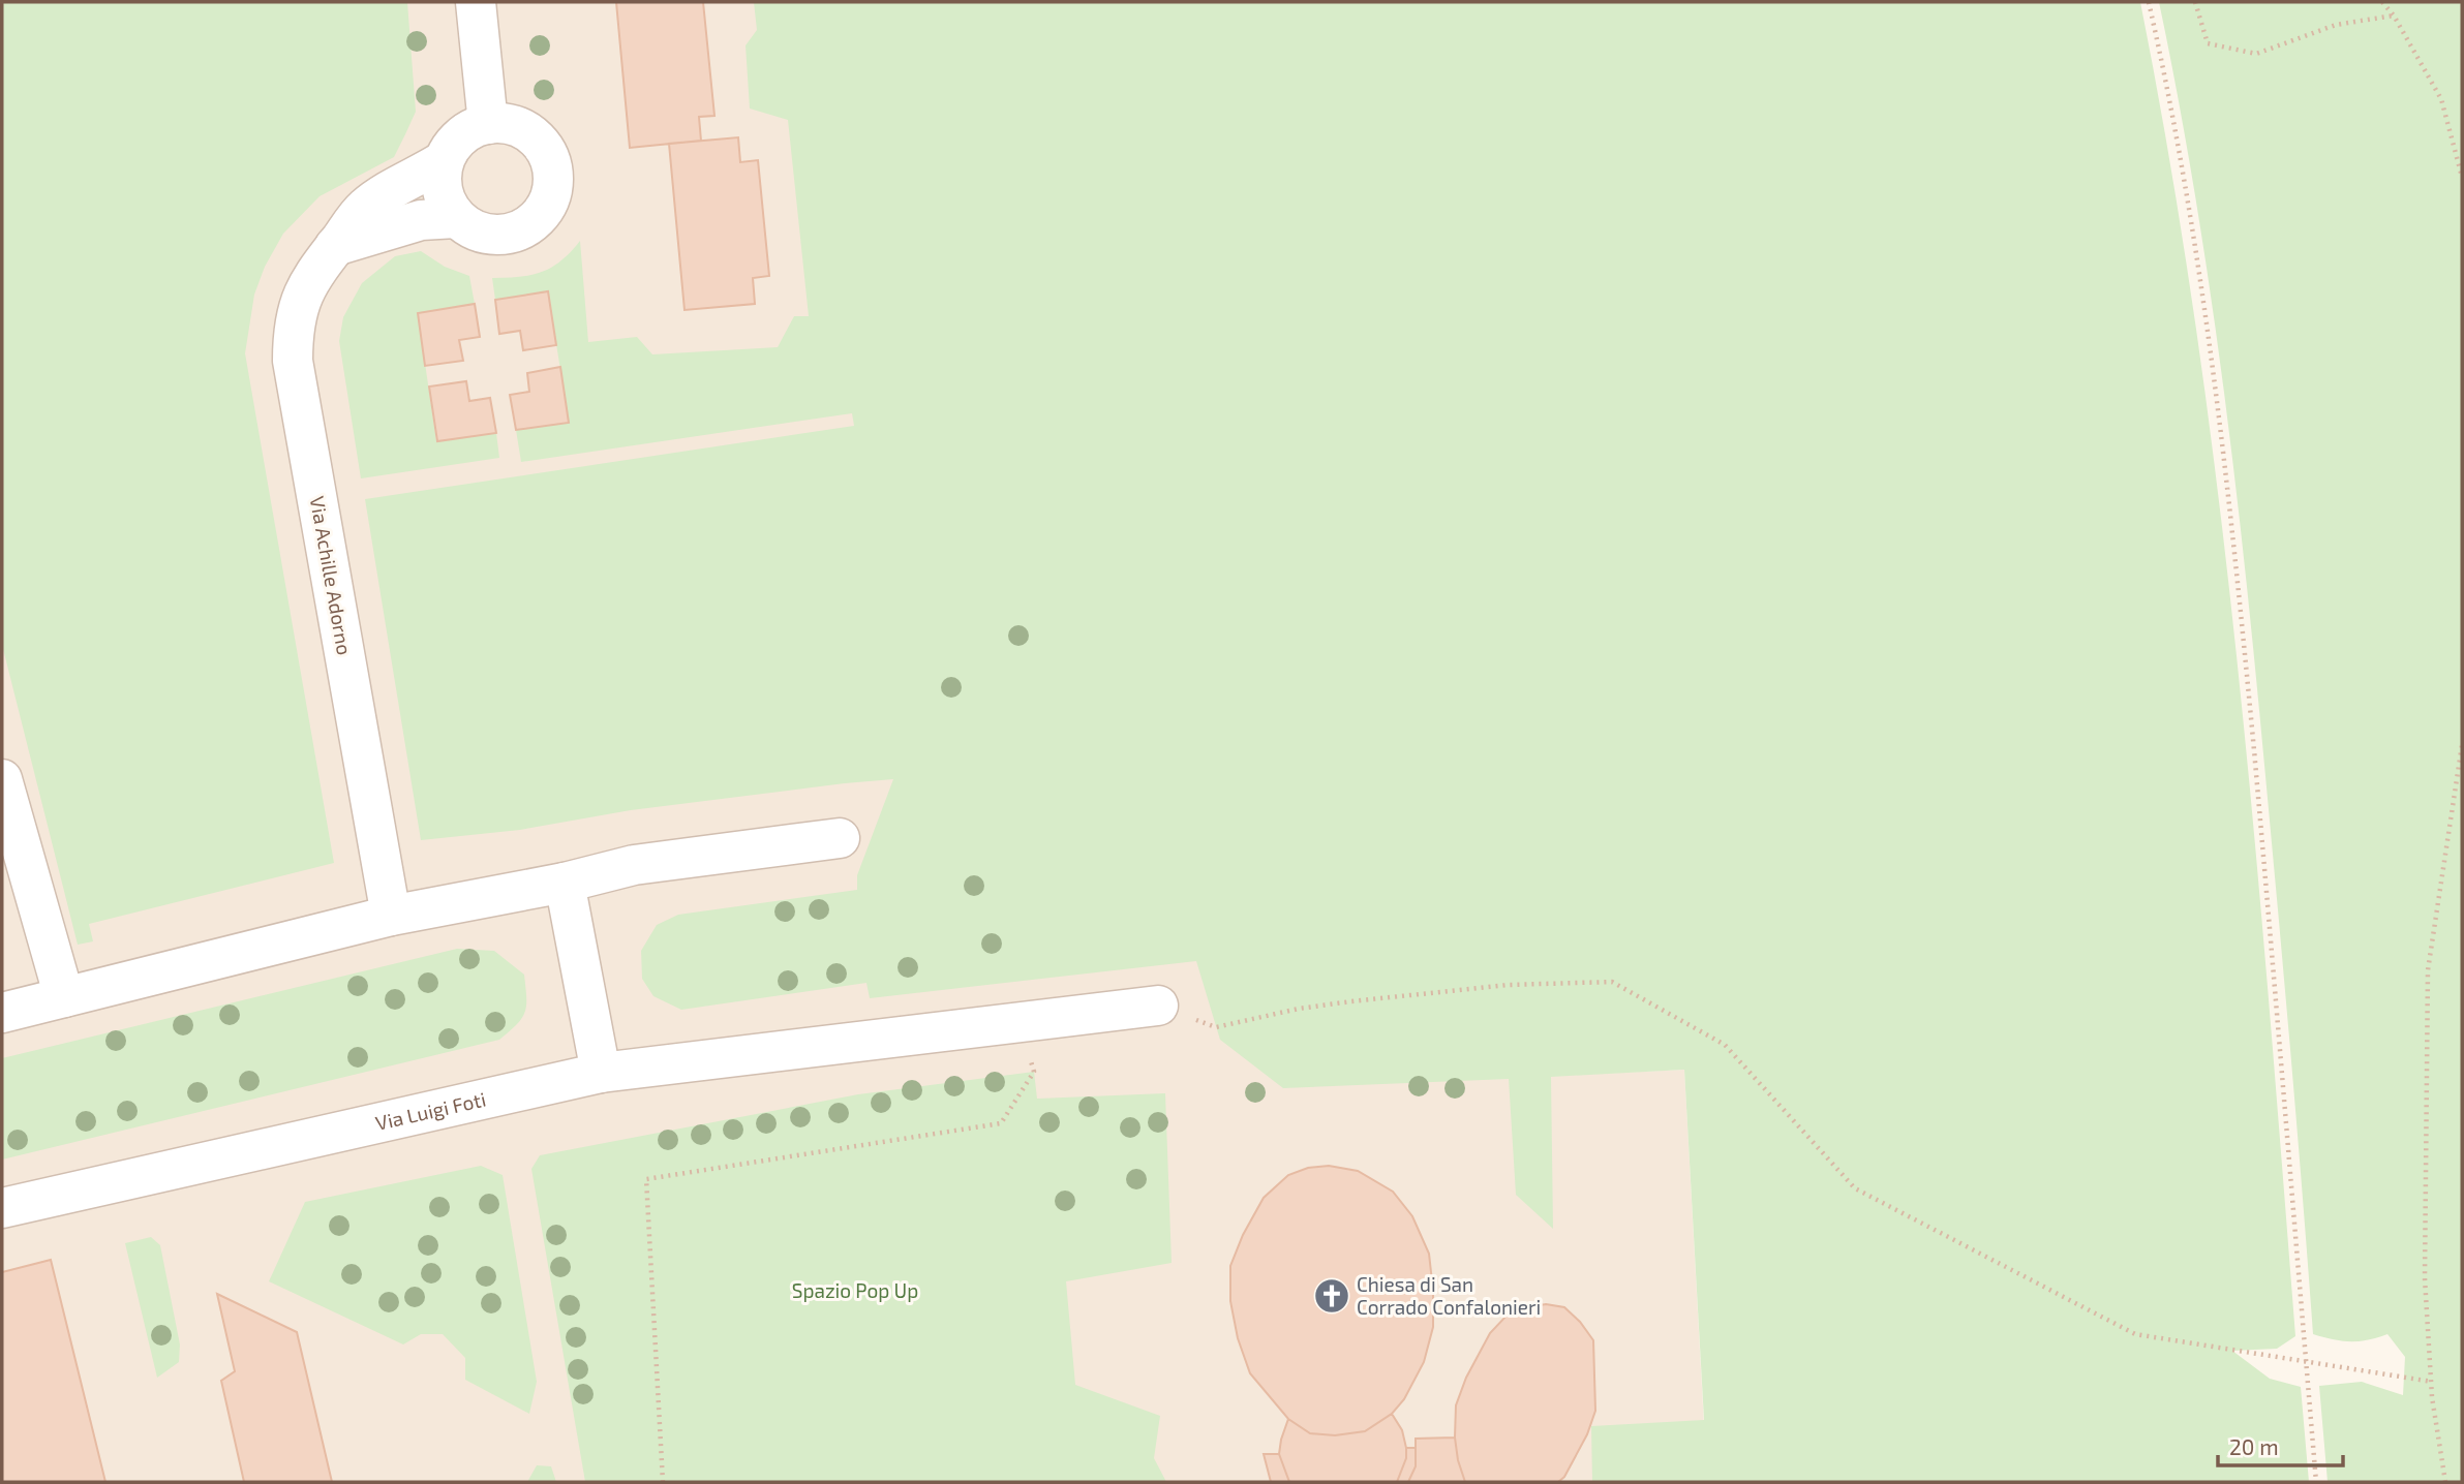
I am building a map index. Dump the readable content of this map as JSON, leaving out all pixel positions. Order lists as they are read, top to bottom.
{
  "streets": {
    "street": ["Via Achille Adorno", "Via Luigi Foti"]
  },
  "parks": ["Spazio Pop Up"],
  "places": {
    "church": ["Chiesa di San Corrado Confalonieri"]
  },
  "scale_bar": "20 m"
}
